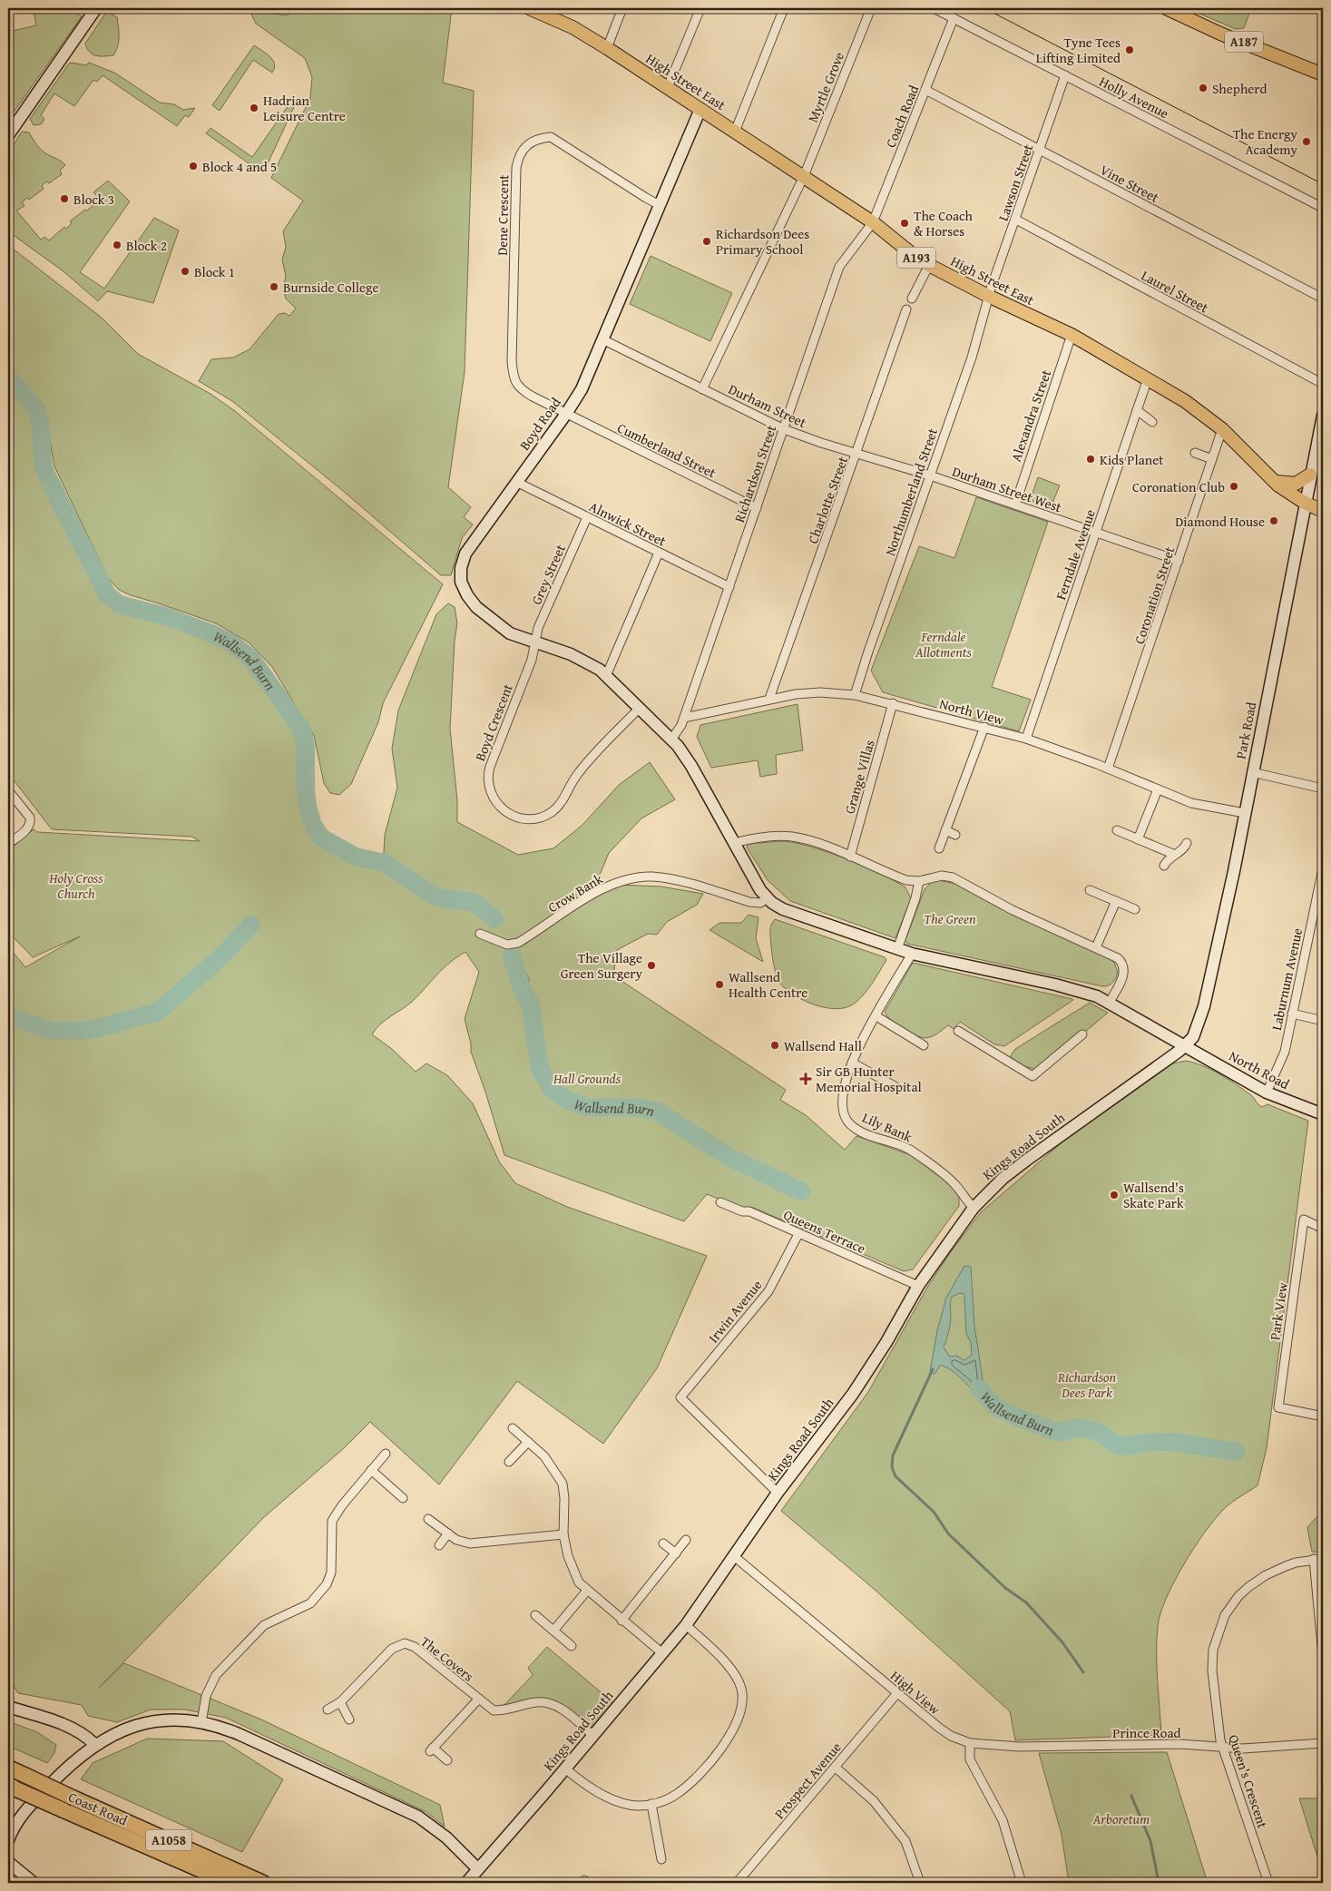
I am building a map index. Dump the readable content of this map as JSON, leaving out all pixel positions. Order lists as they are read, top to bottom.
{
  "streets": {
    "highway": ["Coast Road", "A1058"],
    "main road": ["A187", "High Street East", "A193"],
    "street": [
      "Myrtle Grove",
      "Holly Avenue",
      "Coach Road",
      "Lawson Street",
      "Vine Street",
      "Dene Crescent",
      "Laurel Street",
      "Durham Street",
      "Alexandra Street",
      "Boyd Road",
      "Cumberland Street",
      "Richardson Street",
      "Durham Street West",
      "Northumberland Street",
      "Charlotte Street",
      "Alnwick Street",
      "Ferndale Avenue",
      "Grey Street",
      "Coronation Street",
      "North View",
      "Boyd Crescent",
      "Park Road",
      "Grange Villas",
      "Crow Bank",
      "Laburnum Avenue",
      "North Road",
      "Lily Bank",
      "Kings Road South",
      "Queens Terrace",
      "Irwin Avenue",
      "Park View",
      "The Covers",
      "High View",
      "Prince Road",
      "Prospect Avenue",
      "Queen's Crescent"
    ]
  },
  "crossings": [
    ["High Street East", "Myrtle Grove"],
    ["High Street East", "Coach Road"],
    ["High Street East", "Lawson Street"],
    ["High Street East", "Alexandra Street"],
    ["High Street East", "Boyd Road"],
    ["High Street East", "Richardson Street"],
    ["High Street East", "Northumberland Street"],
    ["High Street East", "Ferndale Avenue"],
    ["High Street East", "Coronation Street"],
    ["High Street East", "Park Road"],
    ["Myrtle Grove", "Durham Street"],
    ["Holly Avenue", "Coach Road"],
    ["Holly Avenue", "Lawson Street"],
    ["Coach Road", "Vine Street"],
    ["Coach Road", "Richardson Street"],
    ["Lawson Street", "Vine Street"],
    ["Lawson Street", "Laurel Street"],
    ["Lawson Street", "Northumberland Street"],
    ["Dene Crescent", "Boyd Road"],
    ["Dene Crescent", "Cumberland Street"],
    ["Durham Street", "Boyd Road"],
    ["Durham Street", "Richardson Street"],
    ["Durham Street", "Durham Street West"],
    ["Durham Street", "Northumberland Street"],
    ["Durham Street", "Charlotte Street"],
    ["Alexandra Street", "Durham Street West"],
    ["Boyd Road", "Cumberland Street"],
    ["Boyd Road", "Richardson Street"],
    ["Boyd Road", "Alnwick Street"],
    ["Boyd Road", "Grey Street"],
    ["Boyd Road", "Boyd Crescent"],
    ["Cumberland Street", "Richardson Street"],
    ["Richardson Street", "Alnwick Street"],
    ["Richardson Street", "North View"],
    ["Durham Street West", "Northumberland Street"],
    ["Durham Street West", "Ferndale Avenue"],
    ["Durham Street West", "Coronation Street"],
    ["Northumberland Street", "North View"],
    ["Charlotte Street", "North View"],
    ["Alnwick Street", "Grey Street"],
    ["Ferndale Avenue", "North View"],
    ["Grey Street", "Boyd Crescent"],
    ["Coronation Street", "North View"],
    ["North View", "Park Road"],
    ["North View", "Grange Villas"],
    ["Park Road", "North Road"],
    ["Park Road", "Kings Road South"],
    ["Laburnum Avenue", "North Road"],
    ["North Road", "Kings Road South"],
    ["Lily Bank", "Kings Road South"],
    ["Kings Road South", "Queens Terrace"],
    ["Kings Road South", "Irwin Avenue"],
    ["Kings Road South", "The Covers"],
    ["Kings Road South", "High View"],
    ["Queens Terrace", "Irwin Avenue"],
    ["High View", "Prince Road"],
    ["High View", "Prospect Avenue"],
    ["Prince Road", "Queen's Crescent"]
  ],
  "water": ["Wallsend Burn"],
  "parks": [
    "Ferndale Allotments",
    "Holy Cross Church",
    "The Green",
    "Hall Grounds",
    "Richardson Dees Park",
    "Arboretum"
  ],
  "places": {
    "other": [
      "Tyne Tees Lifting Limited",
      "Shepherd",
      "Hadrian Leisure Centre",
      "The Energy Academy",
      "Block 4 and 5",
      "Block 3",
      "The Coach & Horses",
      "Richardson Dees Primary School",
      "Block 2",
      "Block 1",
      "Burnside College",
      "Kids Planet",
      "Coronation Club",
      "Diamond House",
      "The Village Green Surgery",
      "Wallsend Health Centre",
      "Wallsend Hall",
      "Wallsend's Skate Park"
    ],
    "health": ["Sir GB Hunter Memorial Hospital"]
  }
}
